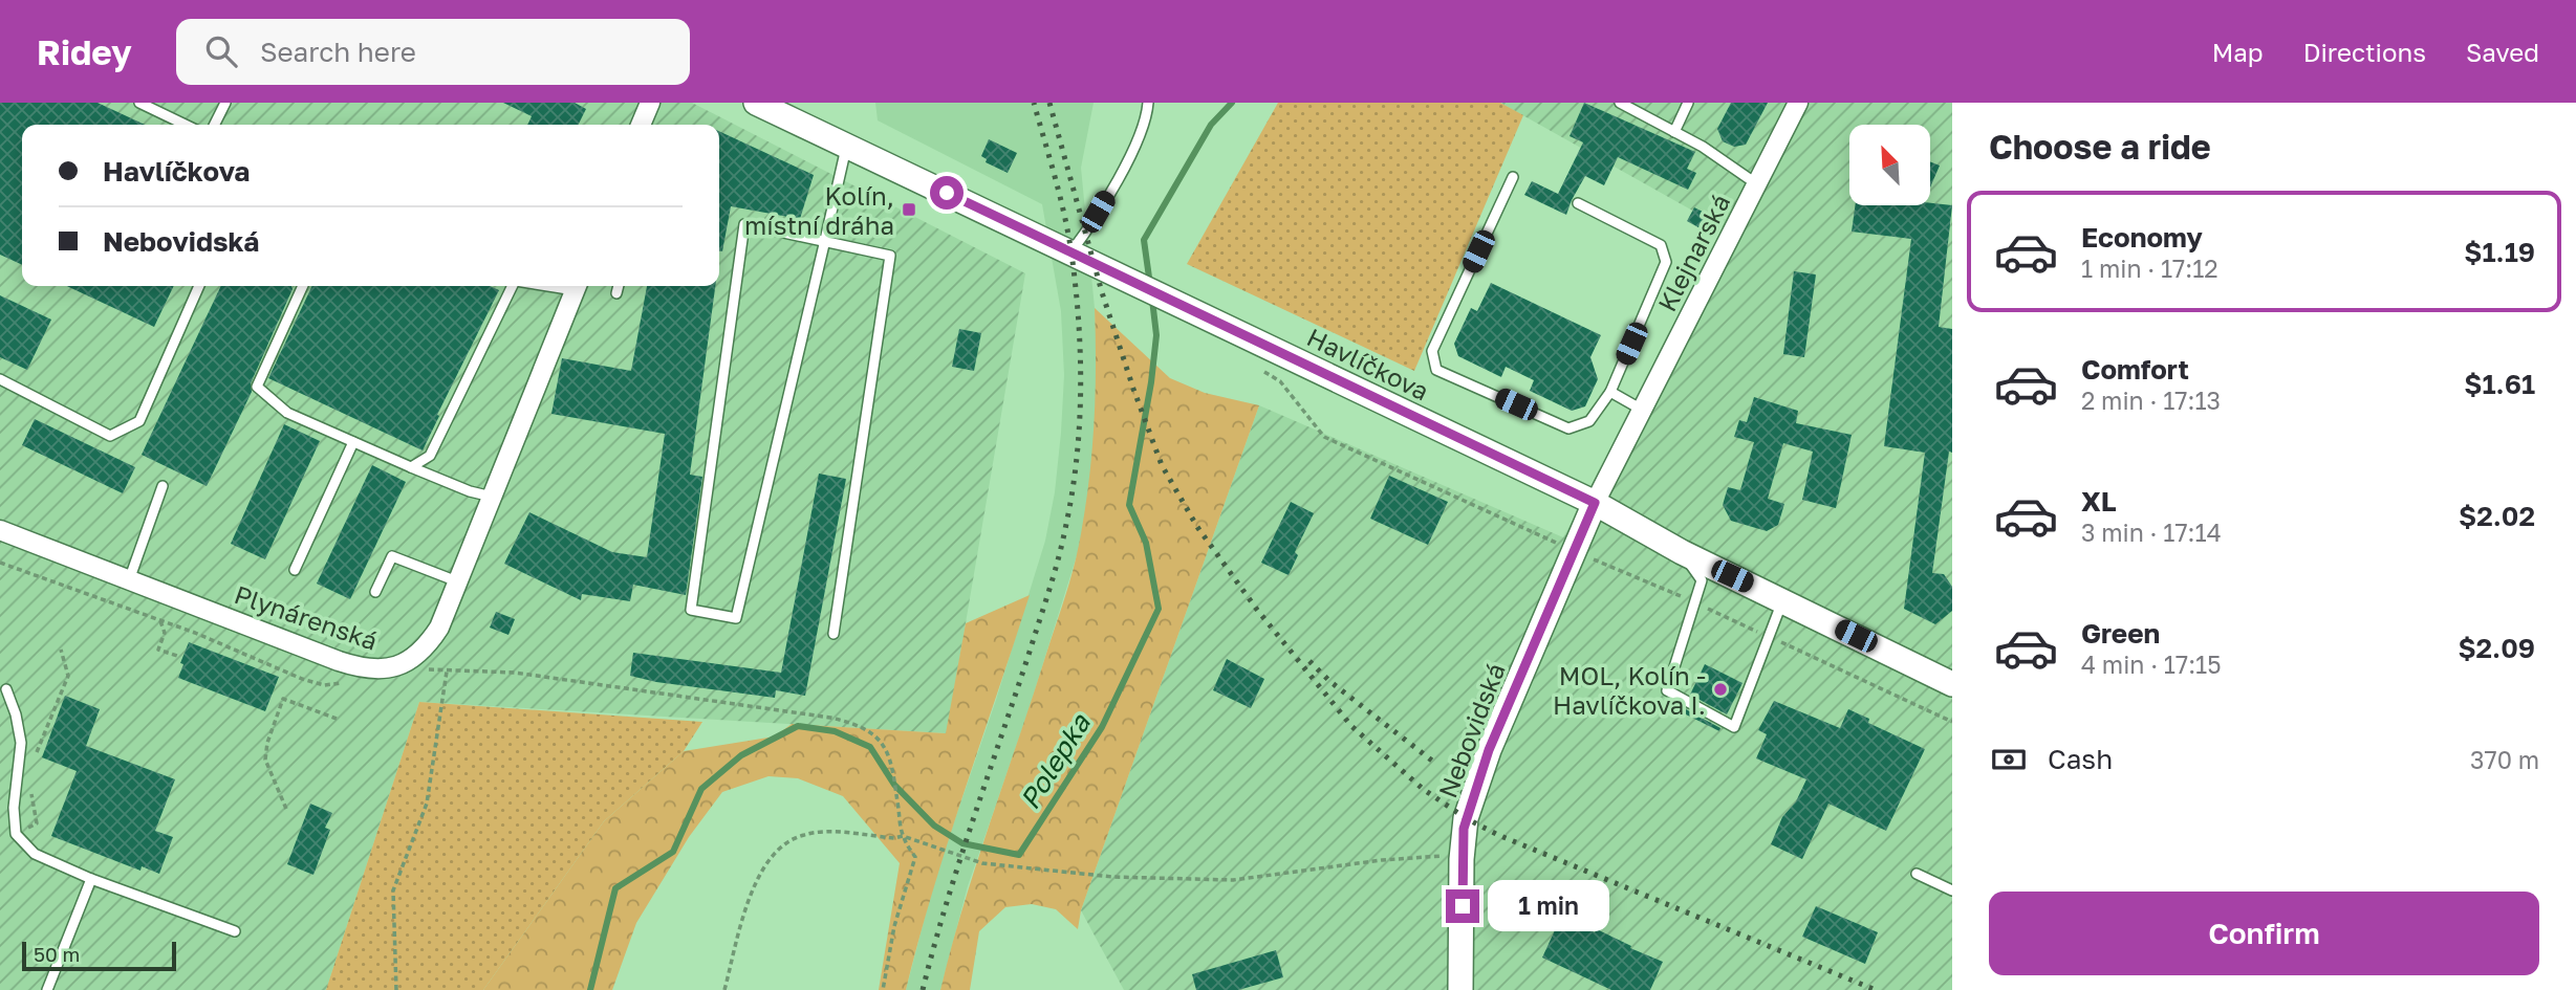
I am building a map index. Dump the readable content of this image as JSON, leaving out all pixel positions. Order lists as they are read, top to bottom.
{
  "streets": {
    "street": [
      "Klejnarská",
      "Havlíčkova",
      "Plynárenská",
      "Nebovidská"
    ]
  },
  "crossings": [
    ["Klejnarská", "Havlíčkova"],
    ["Klejnarská", "Nebovidská"],
    ["Havlíčkova", "Nebovidská"]
  ],
  "water": ["Polepka"],
  "places": {
    "transit": ["Kolín, místní dráha"],
    "other": ["MOL, Kolín - Havlíčkova I."]
  },
  "scale_bar": "50 m",
  "north": "top left",
  "page": {
    "header": "Ridey",
    "search": "Search here",
    "nav": ["Map", "Directions", "Saved"],
    "heading": "Choose a ride",
    "banner": ["Havlíčkova", "Nebovidská"],
    "list": [
      {
        "name": "Economy",
        "note": "1 min · 17:12",
        "value": "$1.19"
      },
      {
        "name": "Comfort",
        "note": "2 min · 17:13",
        "value": "$1.61"
      },
      {
        "name": "XL",
        "note": "3 min · 17:14",
        "value": "$2.02"
      },
      {
        "name": "Green",
        "note": "4 min · 17:15",
        "value": "$2.09"
      }
    ],
    "pay": ["Cash", "370 m"],
    "buttons": "Confirm",
    "bubble": "1 min",
    "scale": "50 m"
  }
}
